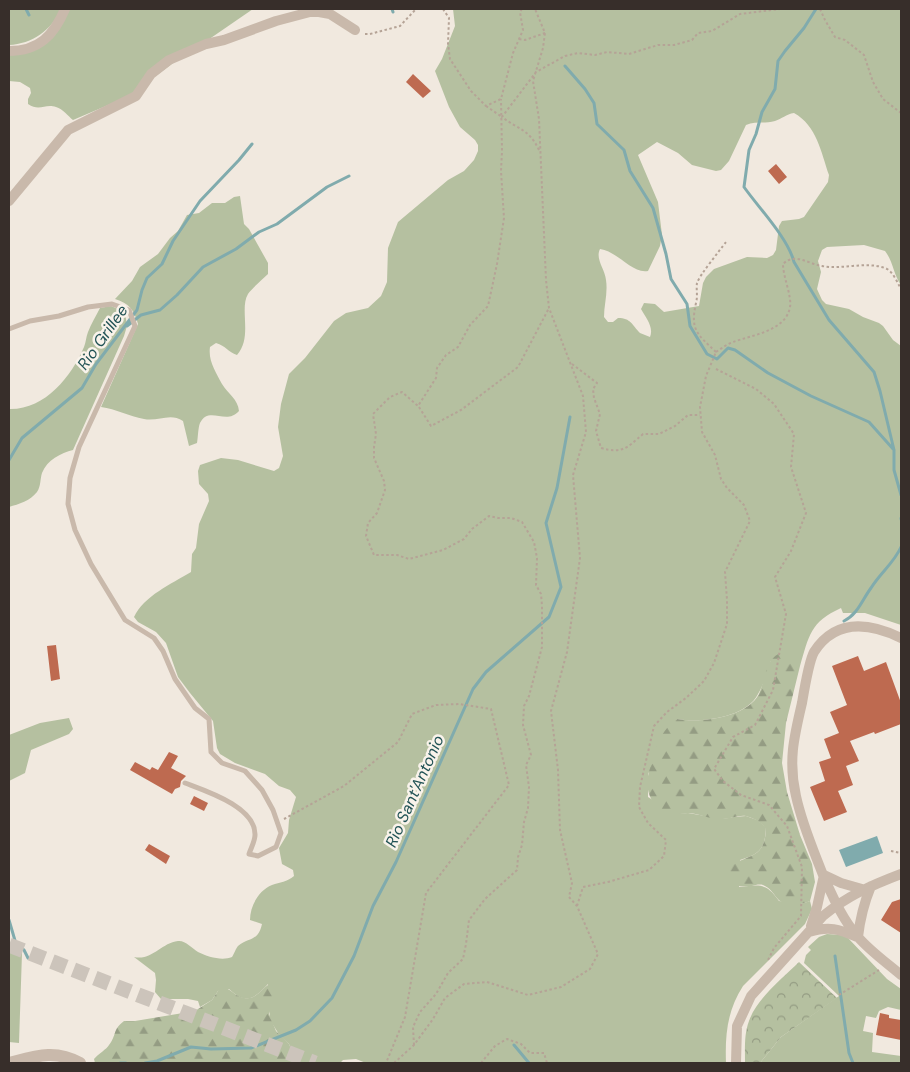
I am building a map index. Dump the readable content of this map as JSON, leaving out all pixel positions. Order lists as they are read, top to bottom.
{
  "water": ["Rio Grillee", "Rio Sant'Antonio"]
}
